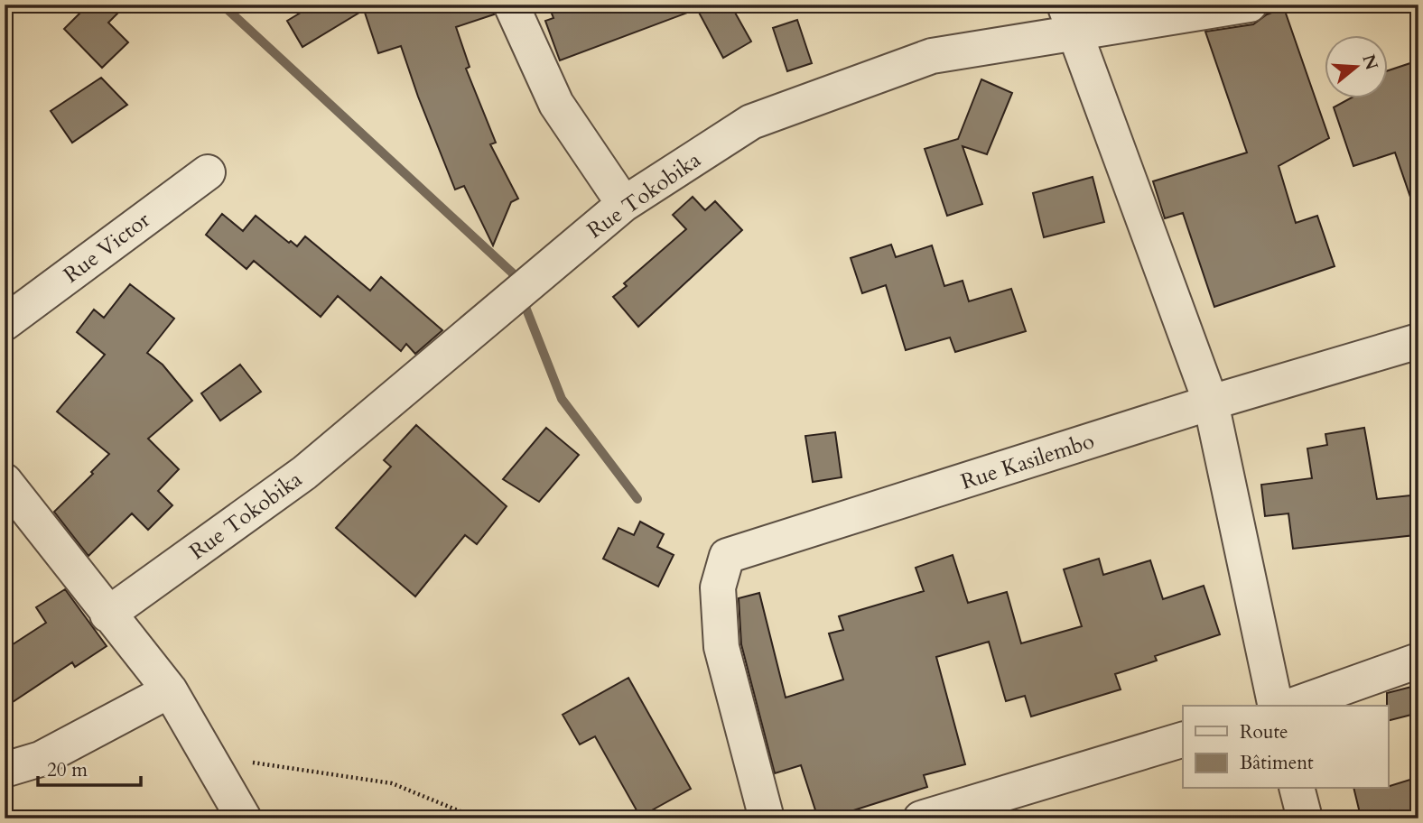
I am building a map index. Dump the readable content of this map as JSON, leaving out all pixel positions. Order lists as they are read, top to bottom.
{
  "streets": {
    "street": ["Rue Tokobika", "Rue Victor", "Rue Kasilembo"]
  },
  "legend": ["Route", "Bâtiment"],
  "scale_bar": "20 m",
  "north": "right"
}
